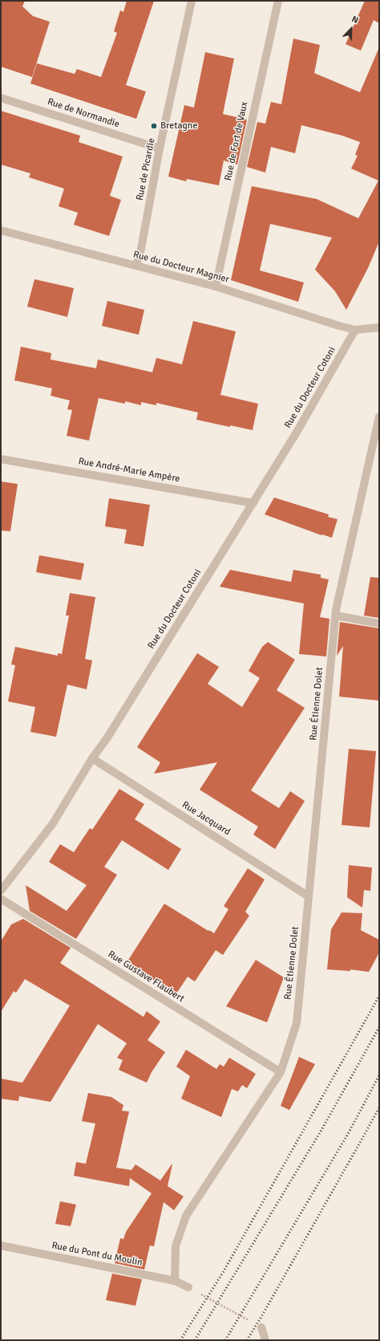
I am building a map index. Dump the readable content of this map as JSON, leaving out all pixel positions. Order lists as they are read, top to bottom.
{
  "streets": {
    "street": [
      "Rue de Normandie",
      "Rue de Fort de Vaux",
      "Rue de Picardie",
      "Rue du Docteur Magnier",
      "Rue du Docteur Cotoni",
      "Rue André-Marie Ampère",
      "Rue Étienne Dolet",
      "Rue Jacquard",
      "Rue Gustave Flaubert",
      "Rue du Pont du Moulin"
    ]
  },
  "crossings": [
    ["Rue de Normandie", "Rue de Picardie"],
    ["Rue de Fort de Vaux", "Rue du Docteur Magnier"],
    ["Rue de Picardie", "Rue du Docteur Magnier"],
    ["Rue du Docteur Magnier", "Rue du Docteur Cotoni"],
    ["Rue du Docteur Cotoni", "Rue André-Marie Ampère"],
    ["Rue du Docteur Cotoni", "Rue Jacquard"],
    ["Rue Étienne Dolet", "Rue Jacquard"],
    ["Rue Étienne Dolet", "Rue Gustave Flaubert"],
    ["Rue Étienne Dolet", "Rue du Pont du Moulin"]
  ],
  "places": ["Bretagne"],
  "north": "top right"
}
